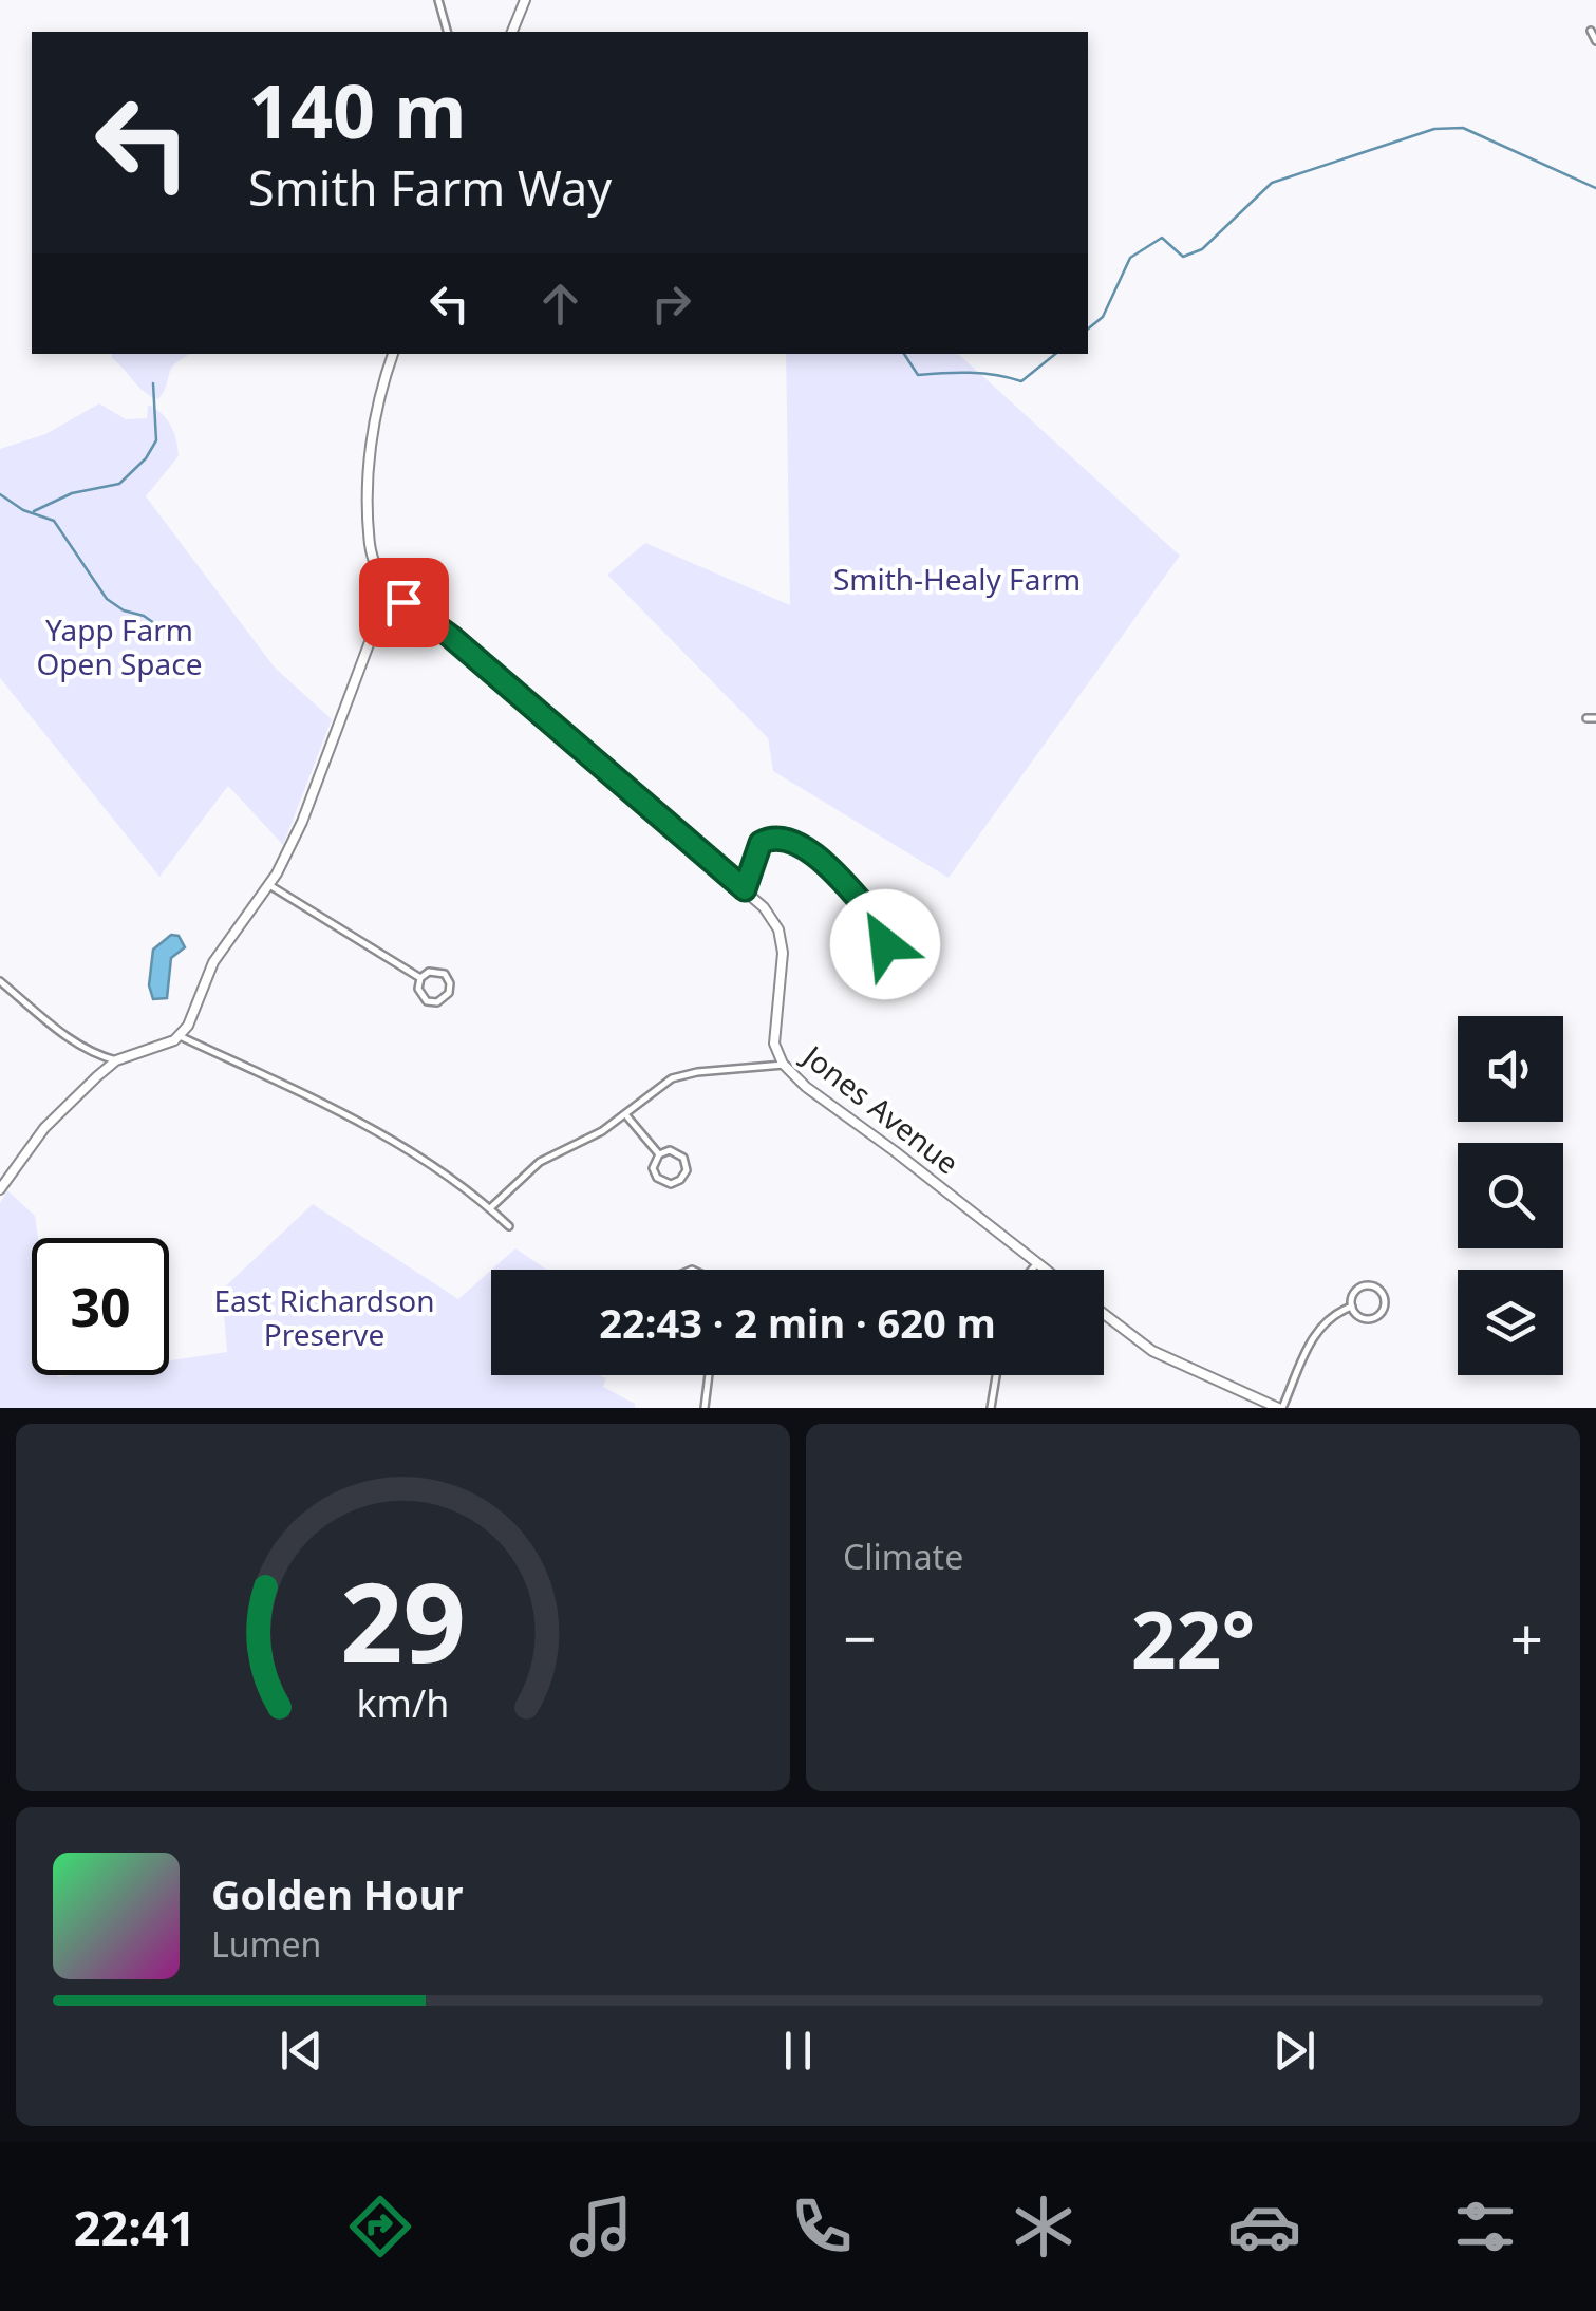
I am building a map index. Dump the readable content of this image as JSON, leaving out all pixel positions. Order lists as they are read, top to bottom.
{
  "streets": {
    "street": ["Jones Avenue"]
  },
  "parks": ["Smith-Healy Farm", "Yapp Farm Open Space", "East Richardson Preserve"],
  "page": {
    "turn": ["140 m", "Smith Farm Way"],
    "limit": "30",
    "trip": "22:43 · 2 min · 620 m",
    "tile": "Climate",
    "heat": ["−", "22°", "+"],
    "song": ["Golden Hour", "Lumen"],
    "tabs": "22:41",
    "gauge": ["29", "km/h"]
  }
}
